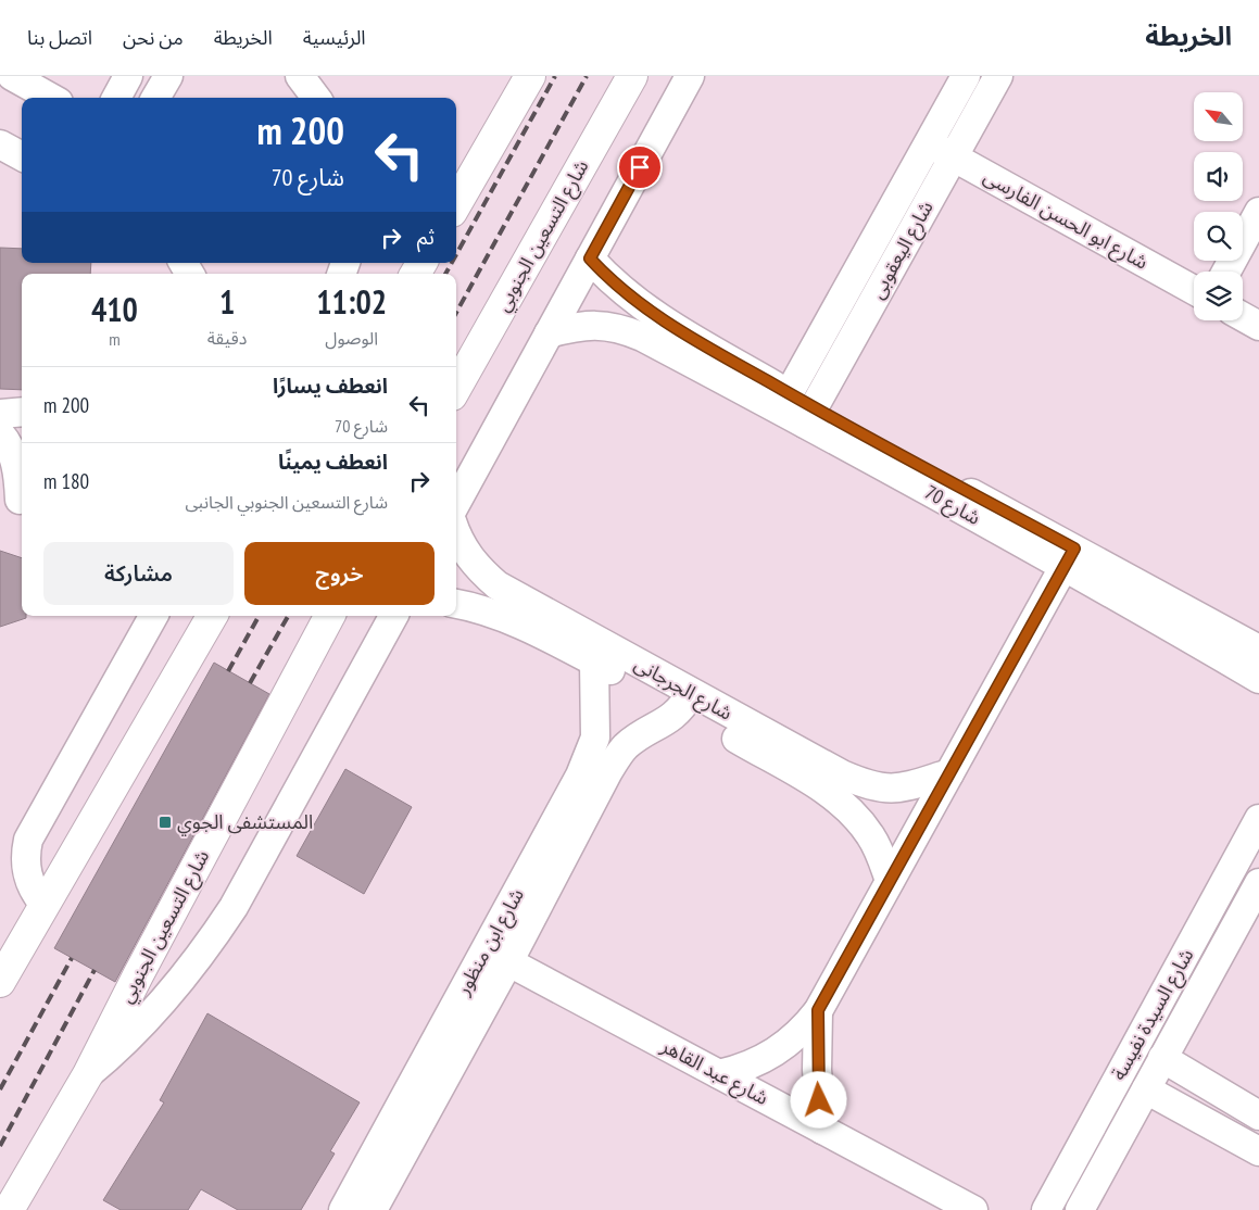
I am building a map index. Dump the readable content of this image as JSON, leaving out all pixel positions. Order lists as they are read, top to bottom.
{
  "streets": {
    "highway": ["شارع التسعين الجنوبي"],
    "street": [
      "شارع ابو الحسن الفارسى",
      "شارع اليعقوبى",
      "شارع 70",
      "شارع الجرجانى",
      "شارع ابن منظور",
      "شارع السيدة نفيسة",
      "شارع عبد القاهر"
    ]
  },
  "crossings": [
    ["شارع ابو الحسن الفارسى", "شارع اليعقوبى"],
    ["شارع اليعقوبى", "شارع 70"],
    ["شارع الجرجانى", "شارع ابن منظور"],
    ["شارع ابن منظور", "شارع عبد القاهر"]
  ],
  "places": {
    "transit": ["المستشفى الجوي"]
  },
  "north": "top left",
  "page": {
    "header": "الخريطة",
    "nav": [
      "الرئيسية",
      "الخريطة",
      "من نحن",
      "اتصل بنا"
    ],
    "turn": ["200 m", "شارع 70"],
    "then": "ثم",
    "eta": [
      "11:02",
      "الوصول",
      "1",
      "دقيقة",
      "410",
      "m"
    ],
    "list": [
      {
        "name": "انعطف يسارًا",
        "note": "شارع 70",
        "value": "200 m"
      },
      {
        "name": "انعطف يمينًا",
        "note": "شارع التسعين الجنوبي الجانبى",
        "value": "180 m"
      }
    ],
    "buttons": ["خروج", "مشاركة"]
  }
}
